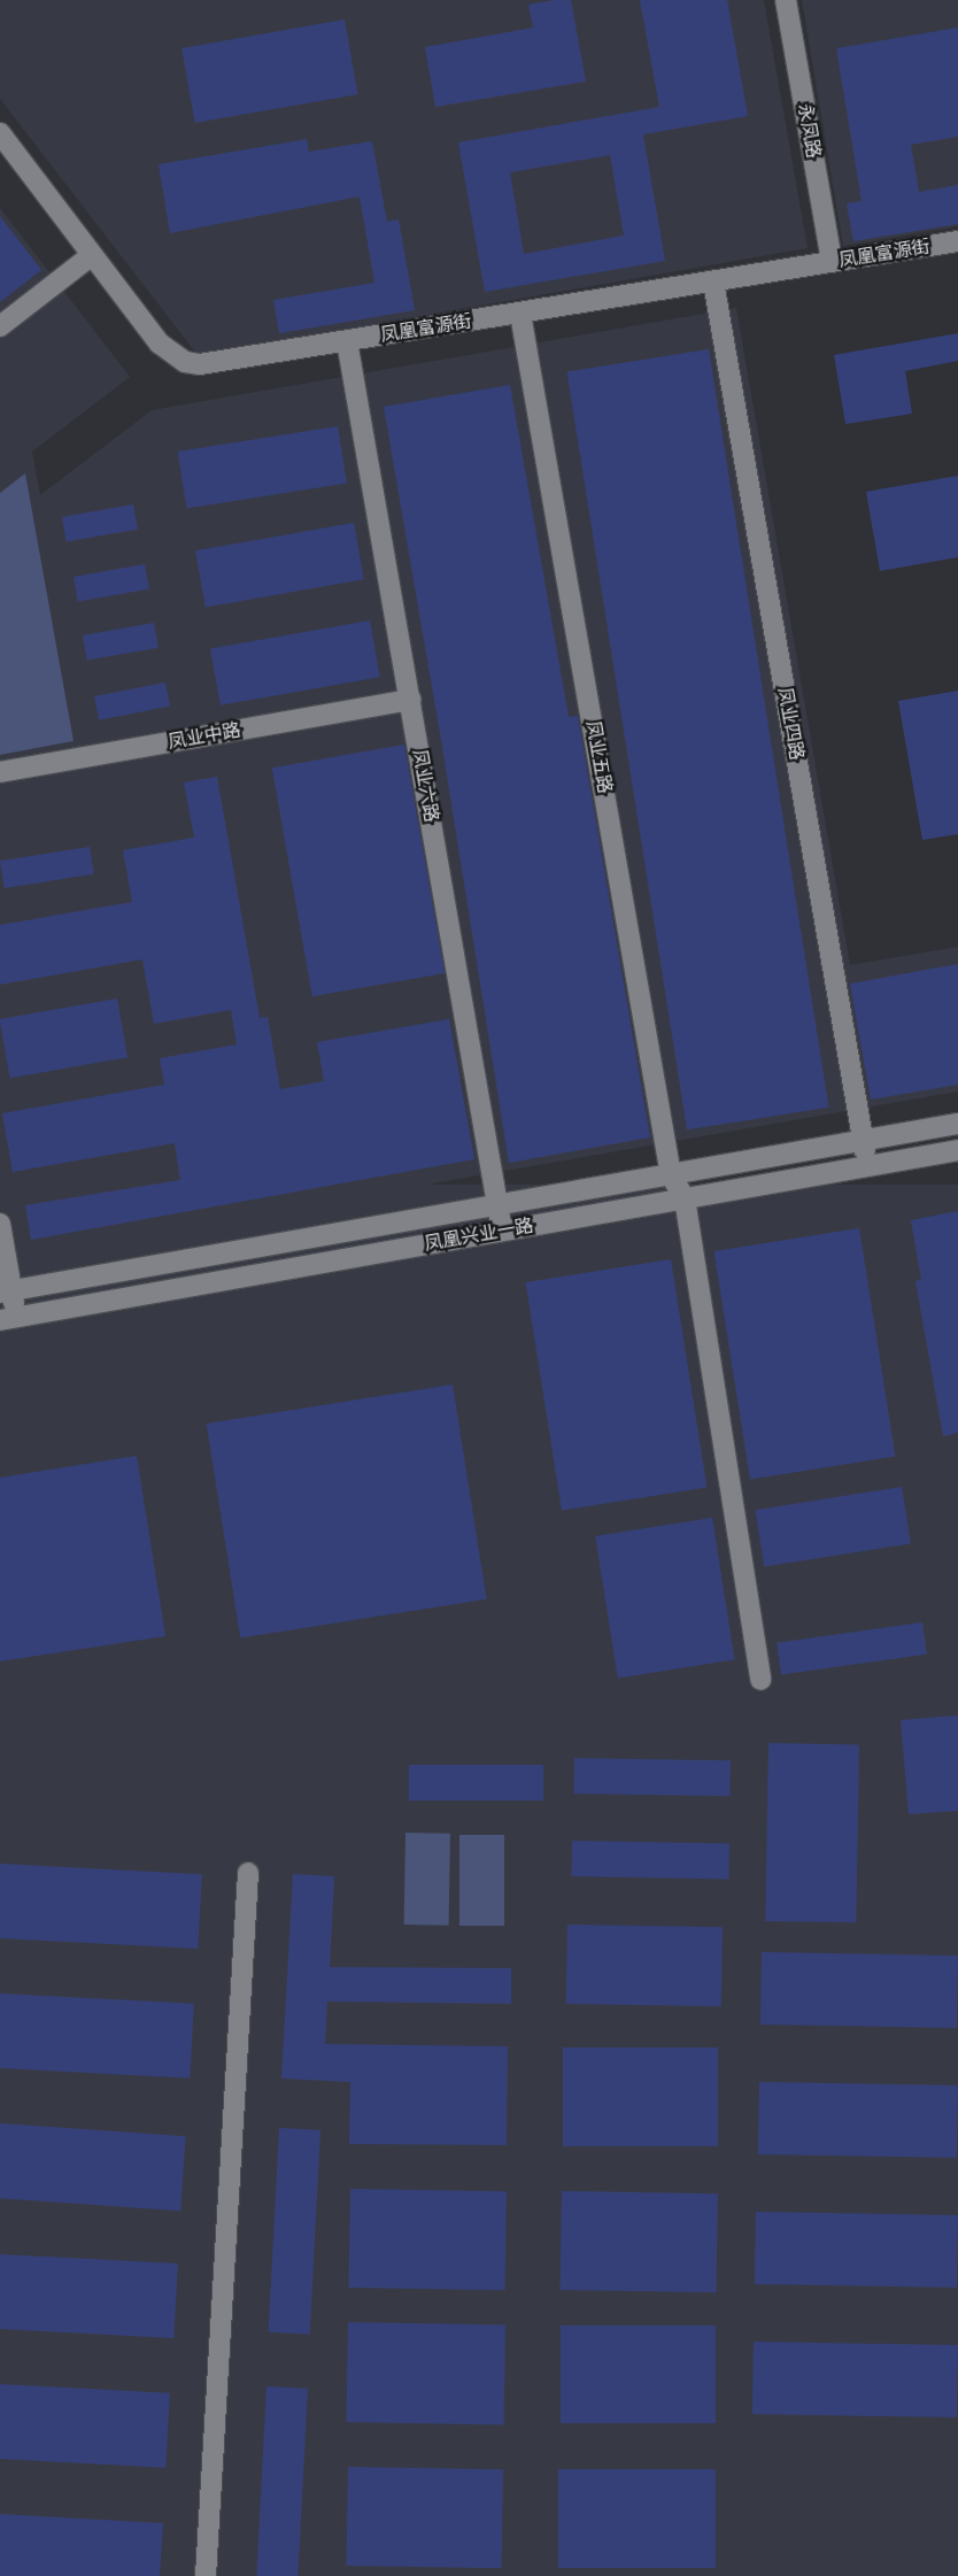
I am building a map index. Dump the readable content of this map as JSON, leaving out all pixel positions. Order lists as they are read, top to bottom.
{
  "streets": {
    "street": [
      "永凤路",
      "凤凰富源街",
      "凤业四路",
      "凤业中路",
      "凤业五路",
      "凤业六路",
      "凤凰兴业一路"
    ]
  },
  "crossings": [
    ["永凤路", "凤凰富源街"],
    ["凤凰富源街", "凤业四路"],
    ["凤凰富源街", "凤业五路"],
    ["凤凰富源街", "凤业六路"],
    ["凤业四路", "凤凰兴业一路"],
    ["凤业中路", "凤业六路"],
    ["凤业五路", "凤凰兴业一路"],
    ["凤业六路", "凤凰兴业一路"]
  ]
}
